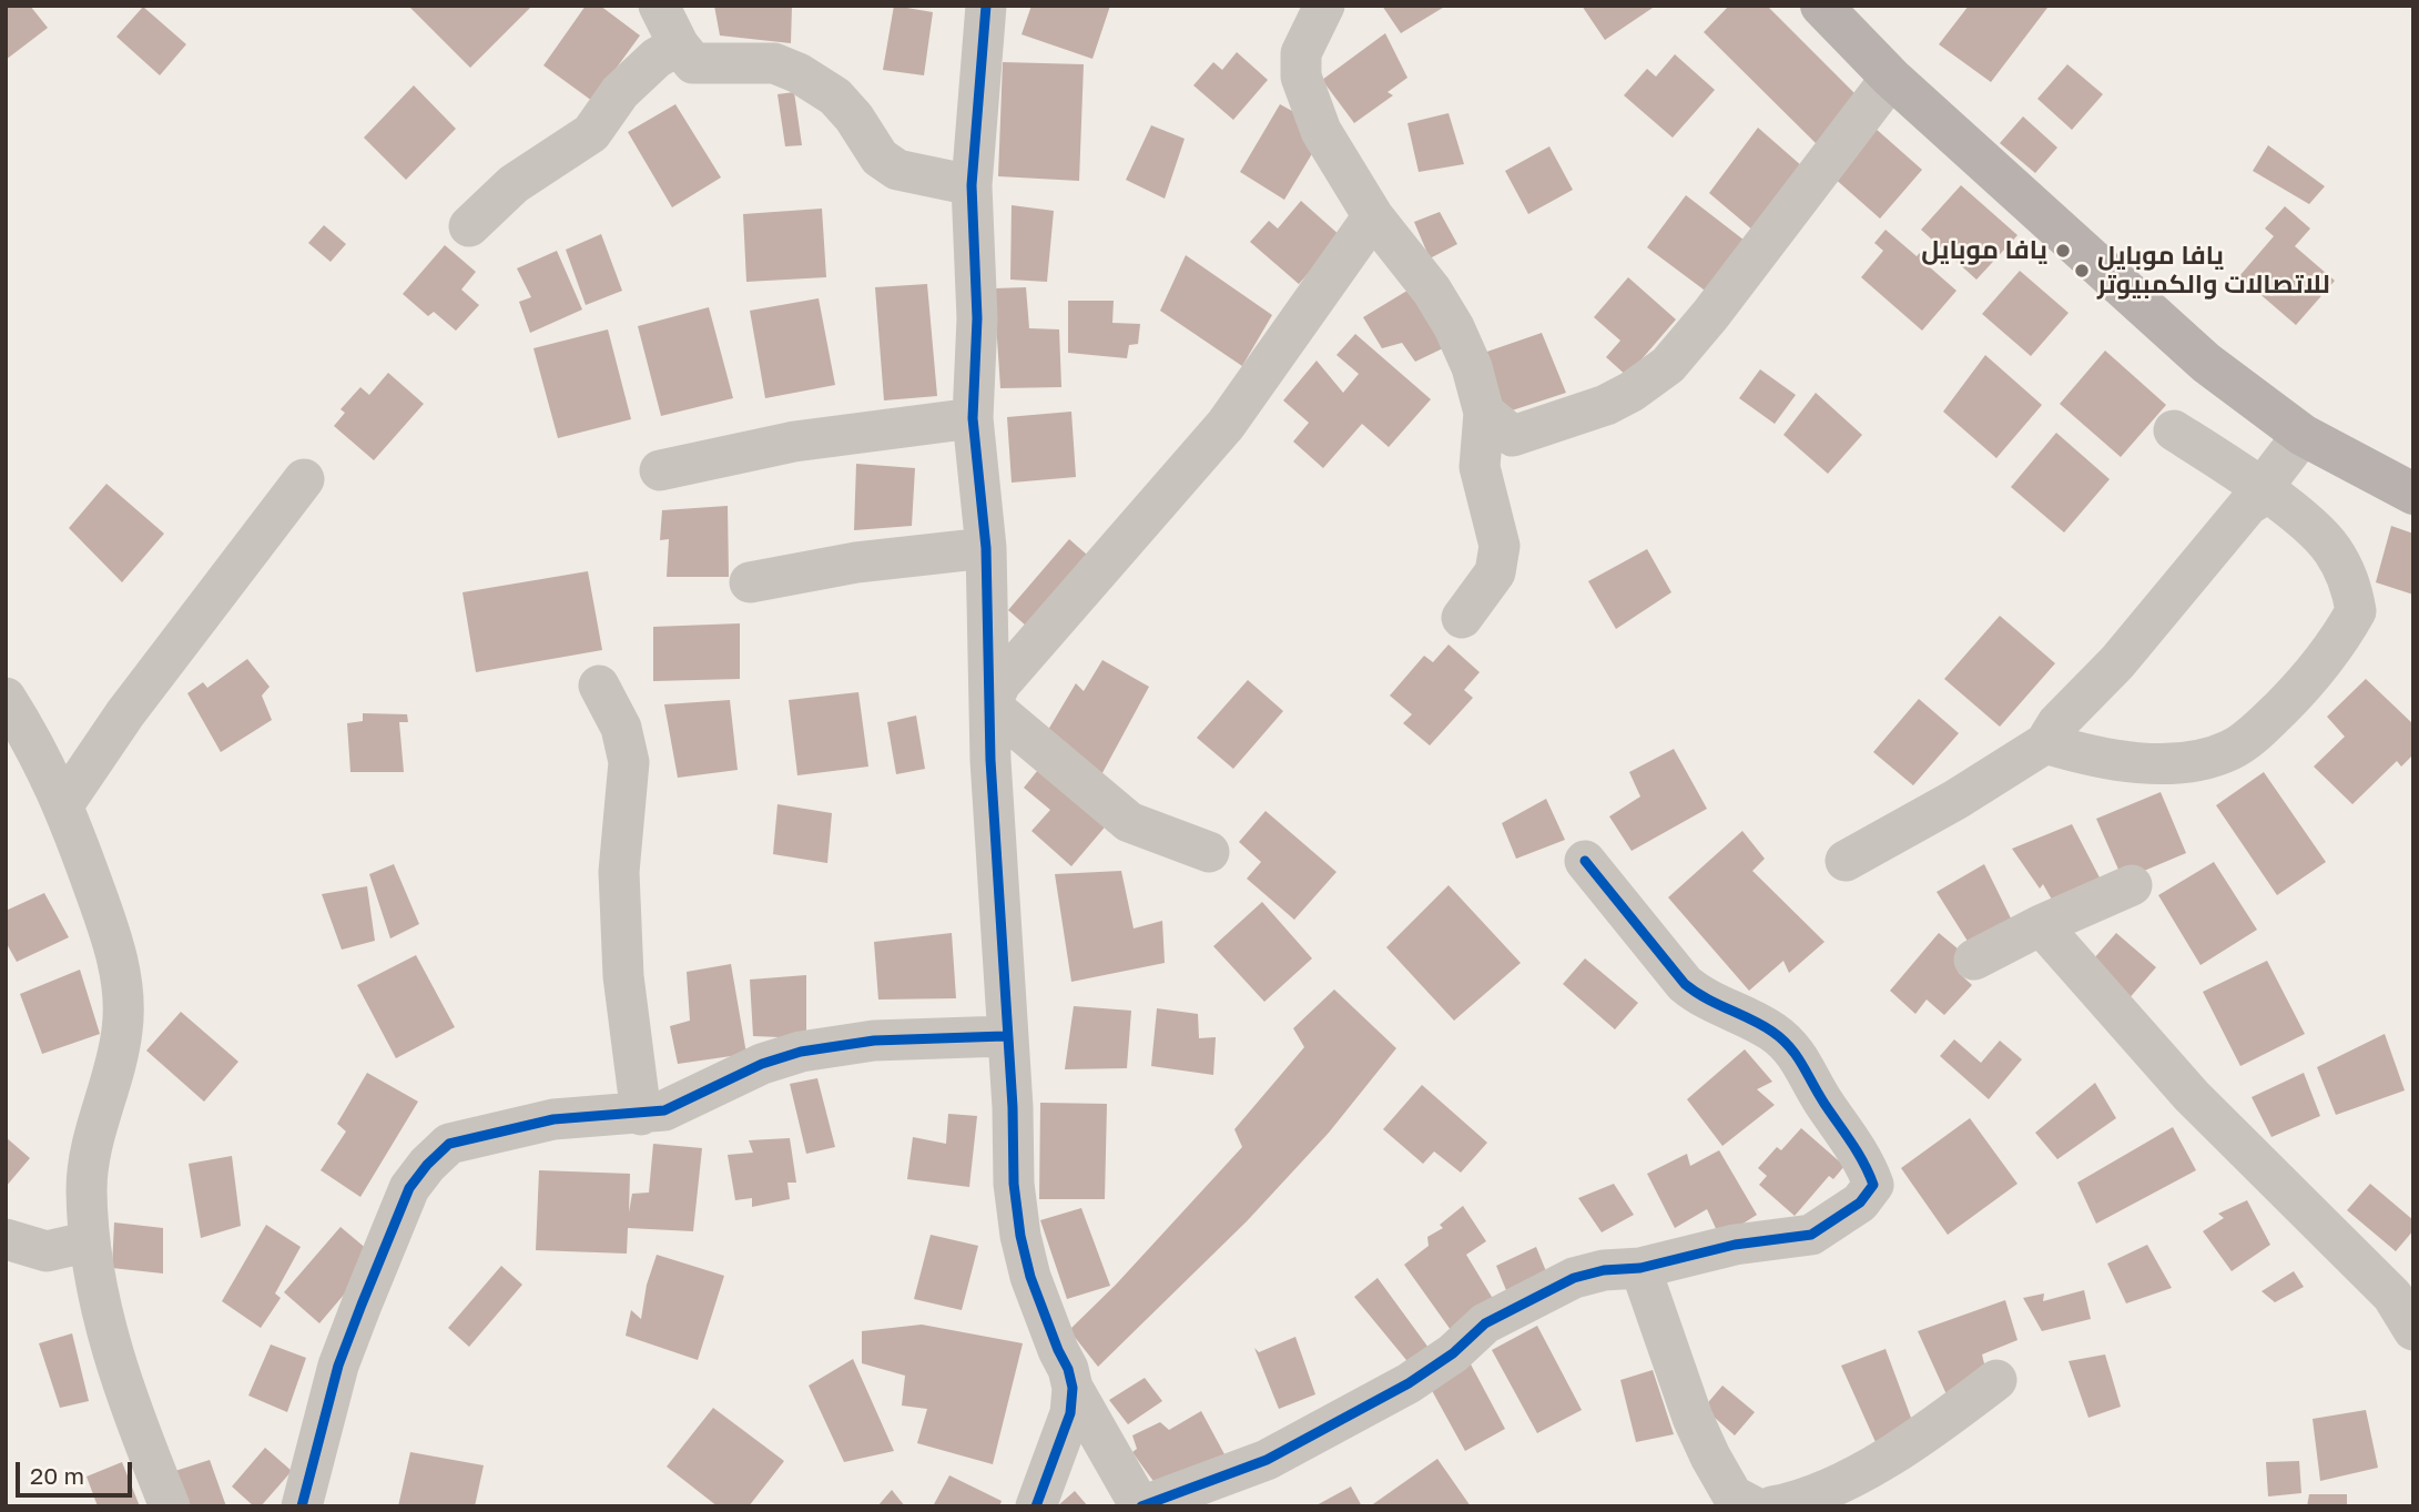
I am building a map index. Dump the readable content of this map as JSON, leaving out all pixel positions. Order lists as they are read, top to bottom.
{
  "places": ["يافا موبايل", "يافا موبايل للاتصالات والكمبيوتر"],
  "scale_bar": "20 m"
}
